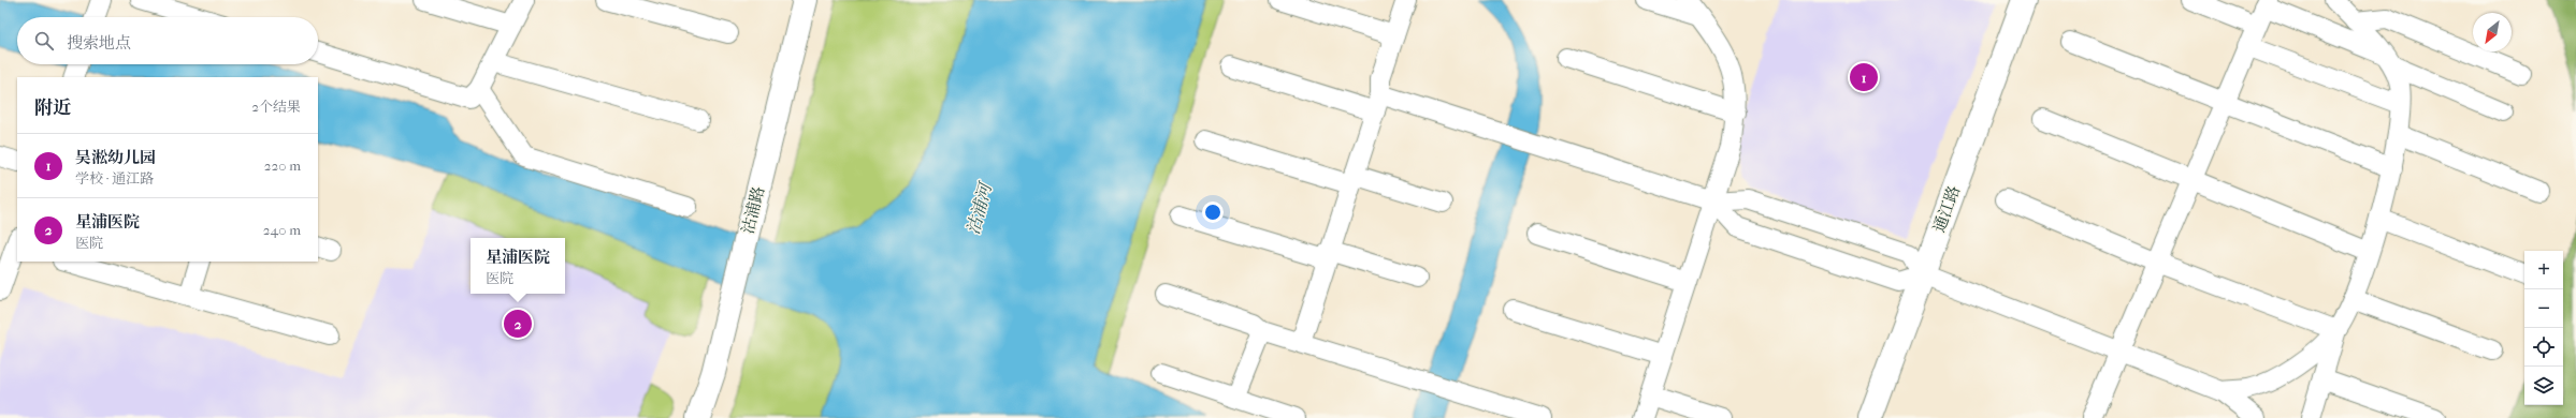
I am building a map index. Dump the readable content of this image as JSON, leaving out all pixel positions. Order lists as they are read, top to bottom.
{
  "streets": {
    "street": ["通江路", "沽浦路"]
  },
  "water": ["沽浦河"],
  "north": "bottom left",
  "page": {
    "search": "搜索地点",
    "pins": ["1", "2"],
    "heading": ["附近", "2个结果"],
    "list": [
      {
        "mark": "1",
        "name": "吴淞幼儿园",
        "note": "学校 · 通江路",
        "value": "220 m"
      },
      {
        "mark": "2",
        "name": "星浦医院",
        "note": "医院",
        "value": "240 m"
      }
    ],
    "popup": ["星浦医院", "医院"],
    "map_buttons": ["+", "−"]
  }
}
